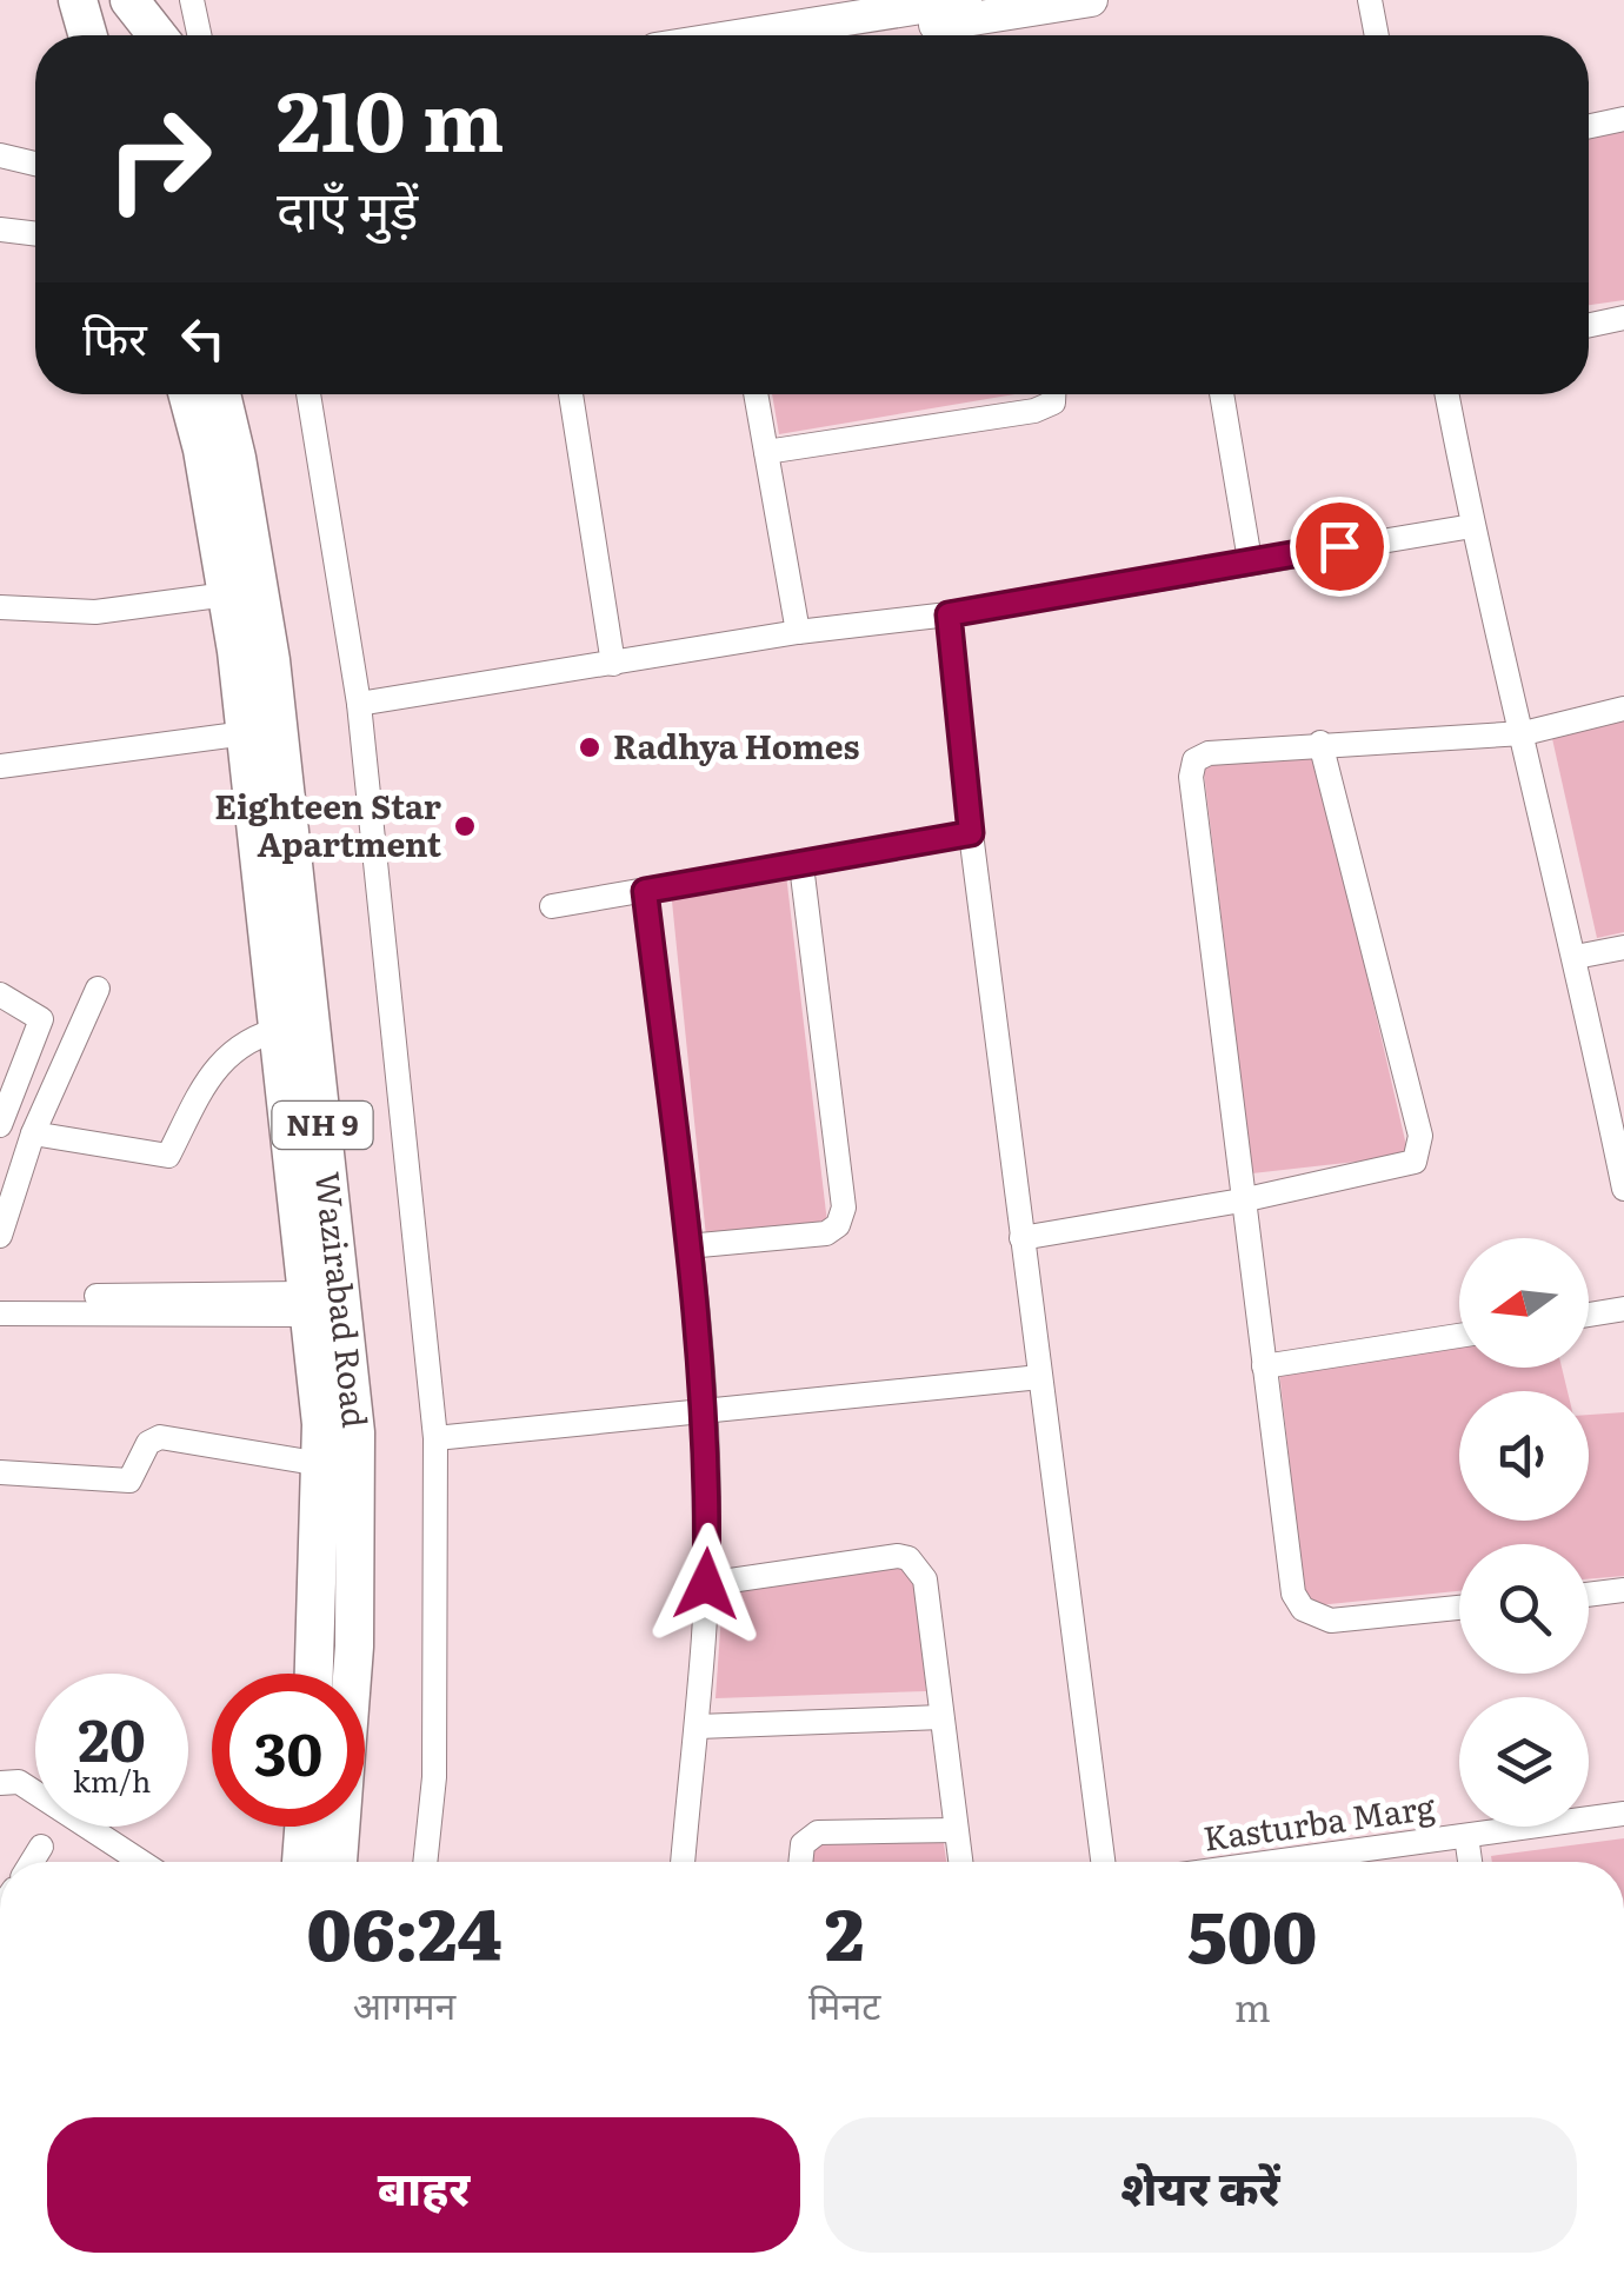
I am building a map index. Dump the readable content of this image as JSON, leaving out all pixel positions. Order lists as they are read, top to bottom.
{
  "streets": {
    "highway": ["NH 9", "Wazirabad Road"],
    "street": ["Kasturba Marg"]
  },
  "places": ["Radhya Homes", "Eighteen Star Apartment"],
  "north": "left",
  "page": {
    "turn": ["210 m", "दाएँ मुड़ें"],
    "then": "फिर",
    "speed": "20 km/h",
    "limit": "30",
    "eta": [
      "06:24",
      "आगमन",
      "2",
      "मिनट",
      "500",
      "m"
    ],
    "buttons": ["बाहर", "शेयर करें"]
  }
}
